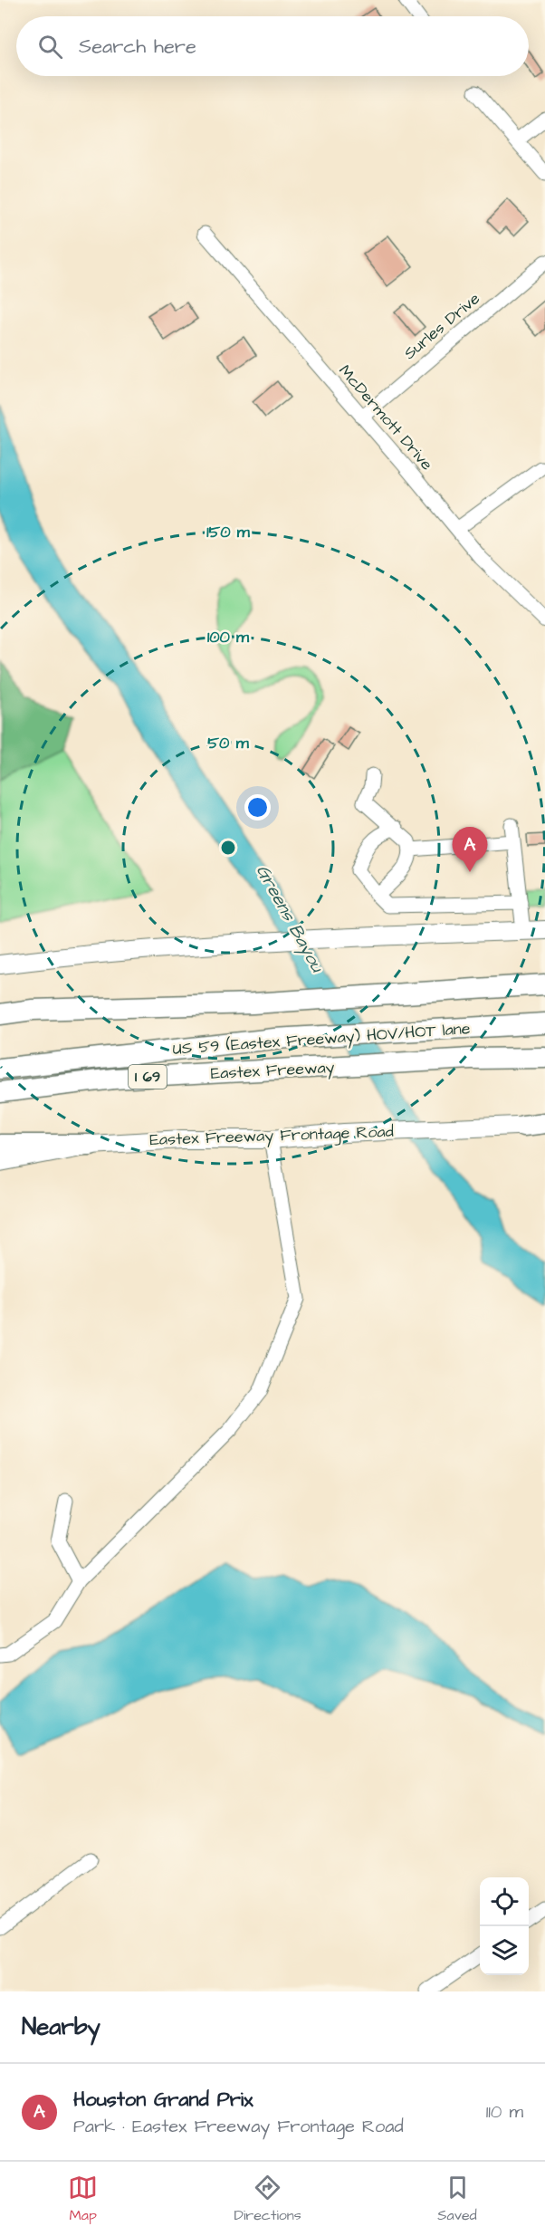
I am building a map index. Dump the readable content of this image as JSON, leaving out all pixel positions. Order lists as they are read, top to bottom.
{
  "streets": {
    "highway": ["US 59 (Eastex Freeway) HOV/HOT lane", "Eastex Freeway", "I 69"],
    "main road": ["Eastex Freeway Frontage Road"],
    "street": ["Surles Drive", "McDermott Drive"]
  },
  "crossings": [
    ["Surles Drive", "McDermott Drive"]
  ],
  "water": ["Greens Bayou"],
  "page": {
    "search": "Search here",
    "pins": "A",
    "heading": "Nearby",
    "list": [
      {
        "mark": "A",
        "name": "Houston Grand Prix",
        "note": "Park · Eastex Freeway Frontage Road",
        "value": "110 m"
      }
    ],
    "nav": ["Map", "Directions", "Saved"]
  },
  "rings": ["150 m", "100 m", "50 m"]
}
